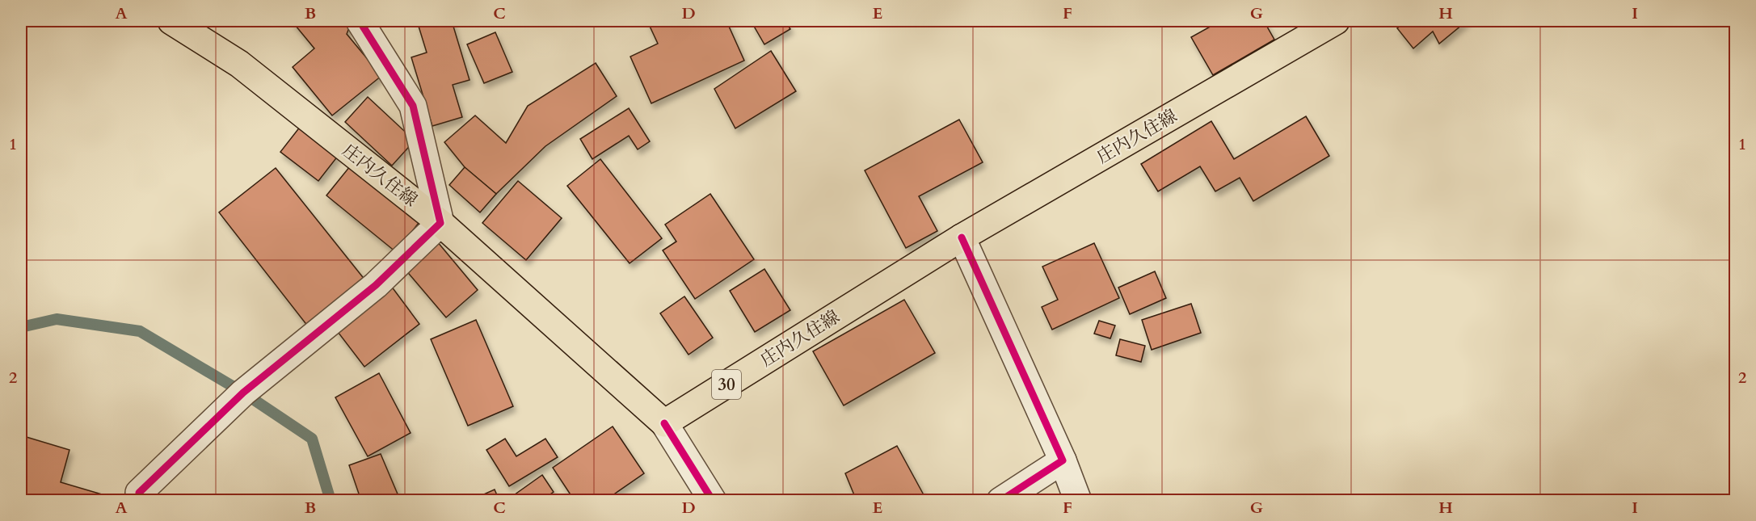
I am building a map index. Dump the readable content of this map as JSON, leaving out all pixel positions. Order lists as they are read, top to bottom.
{
  "streets": {
    "main road": ["庄内久住線", "30"]
  },
  "grid": {
    "columns": [
      "A",
      "B",
      "C",
      "D",
      "E",
      "F",
      "G",
      "H",
      "I"
    ],
    "rows": ["1", "2"]
  }
}
